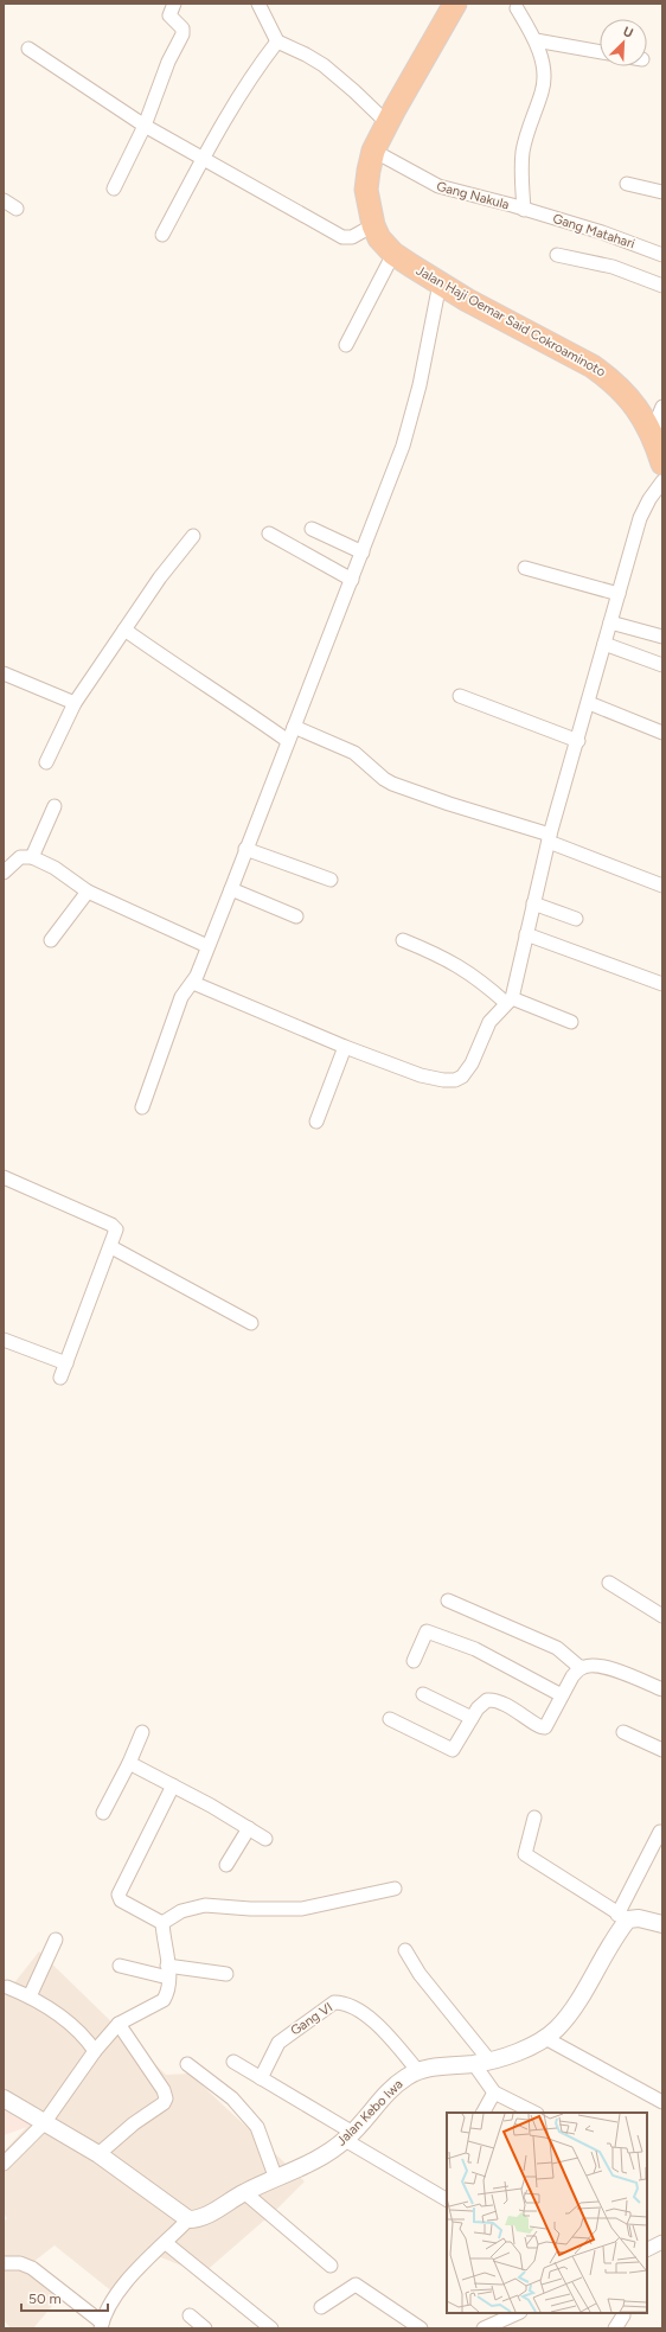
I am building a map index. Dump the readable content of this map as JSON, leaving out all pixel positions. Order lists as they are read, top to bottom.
{
  "streets": {
    "highway": ["Jalan Haji Oemar Said Cokroaminoto"],
    "street": [
      "Gang Nakula",
      "Gang Matahari",
      "Gang VI",
      "Jalan Kebo Iwa"
    ]
  },
  "crossings": [
    ["Gang Nakula", "Gang Matahari"],
    ["Gang Nakula", "Jalan Haji Oemar Said Cokroaminoto"],
    ["Gang VI", "Jalan Kebo Iwa"]
  ],
  "scale_bar": "50 m",
  "north": "top right"
}
